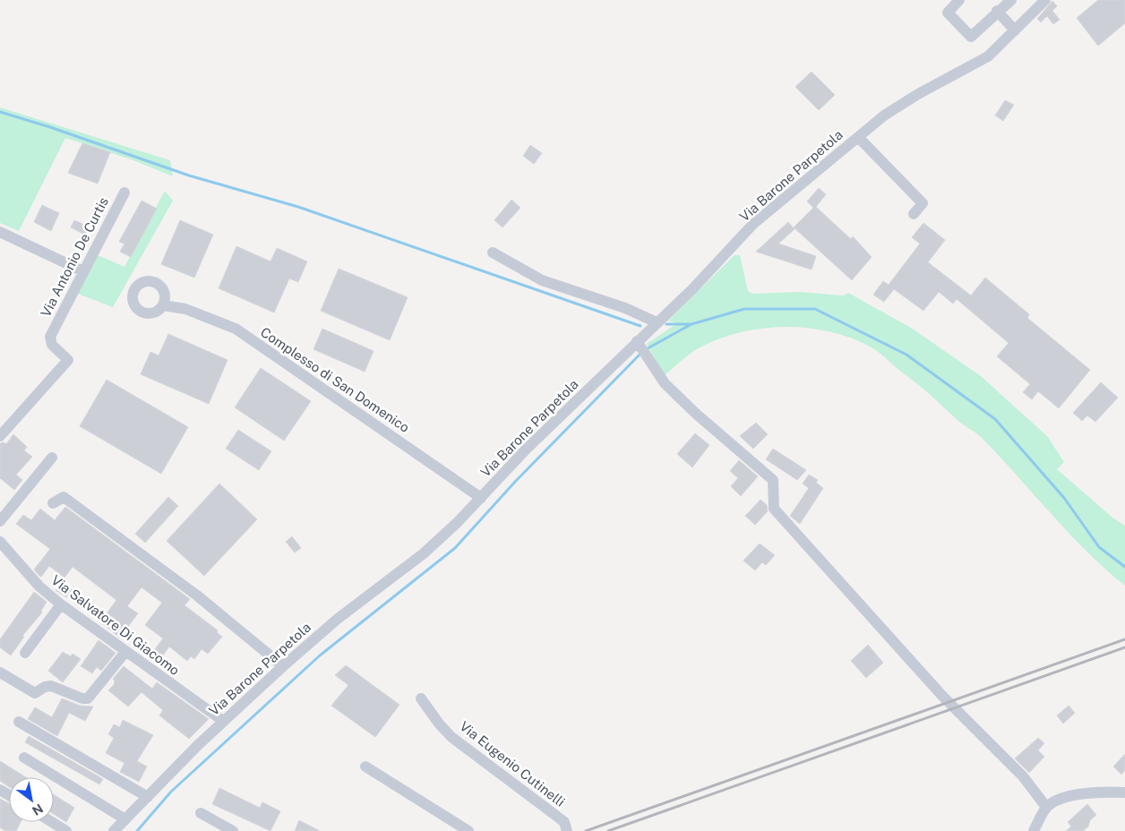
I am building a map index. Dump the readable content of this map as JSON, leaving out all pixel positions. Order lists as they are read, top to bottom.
{
  "streets": {
    "street": [
      "Via Barone Parpetola",
      "Via Antonio De Curtis",
      "Complesso di San Domenico",
      "Via Salvatore Di Giacomo",
      "Via Eugenio Cutinelli"
    ]
  },
  "crossings": [
    ["Via Barone Parpetola", "Complesso di San Domenico"],
    ["Via Barone Parpetola", "Via Salvatore Di Giacomo"]
  ],
  "north": "bottom right"
}
